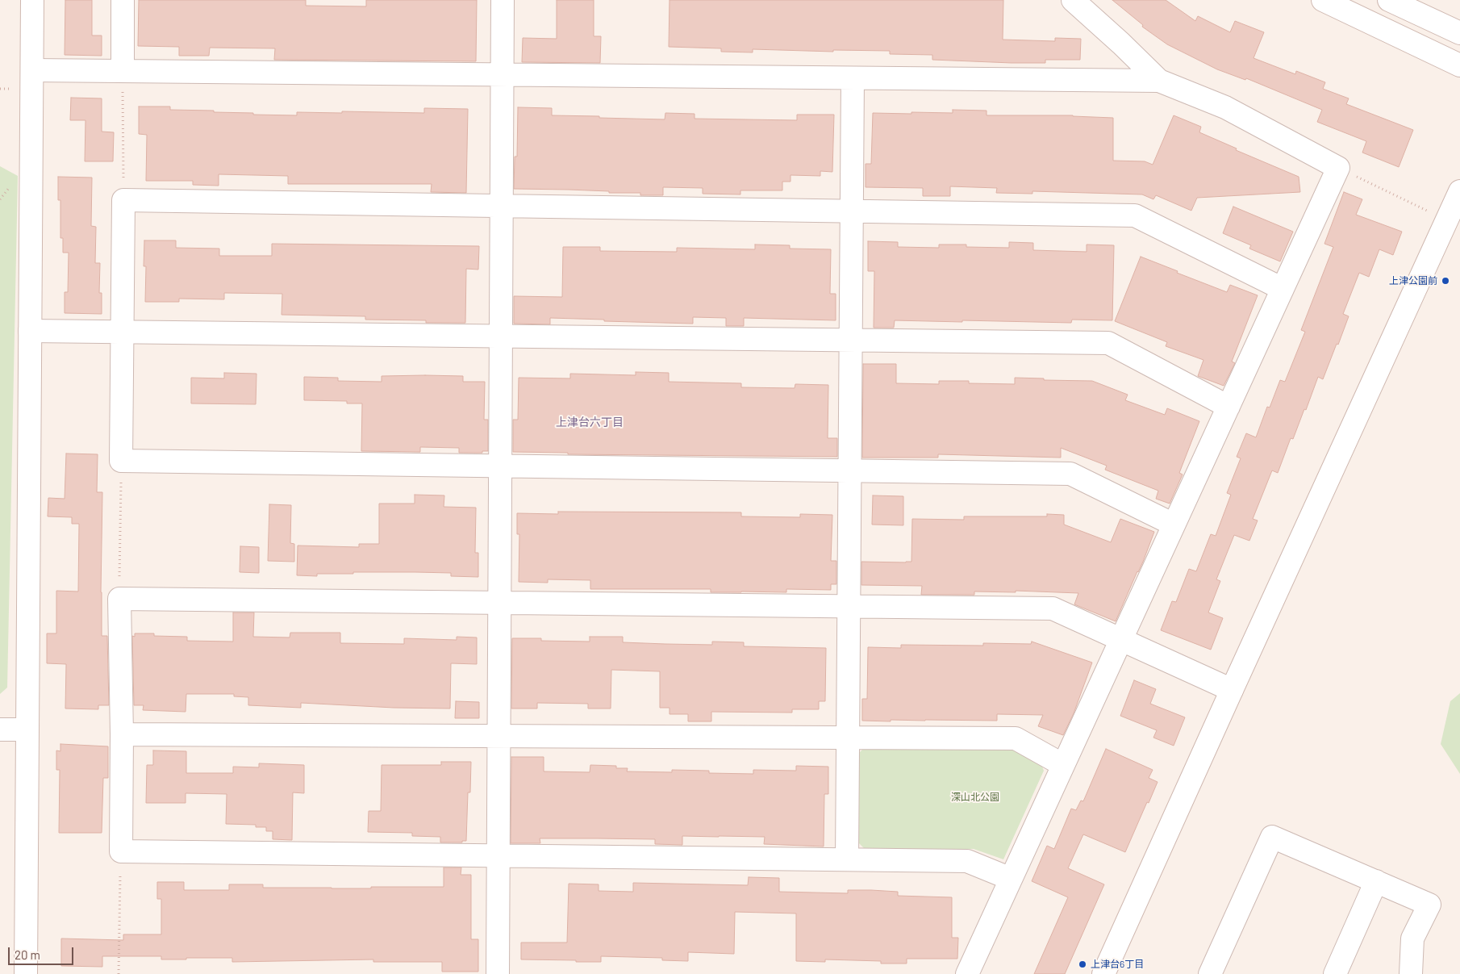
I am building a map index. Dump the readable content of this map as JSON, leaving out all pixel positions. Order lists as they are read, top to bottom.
{
  "districts": ["上津台六丁目"],
  "parks": ["深山北公園"],
  "places": ["上津公園前", "上津台6丁目"],
  "scale_bar": "20 m"
}
